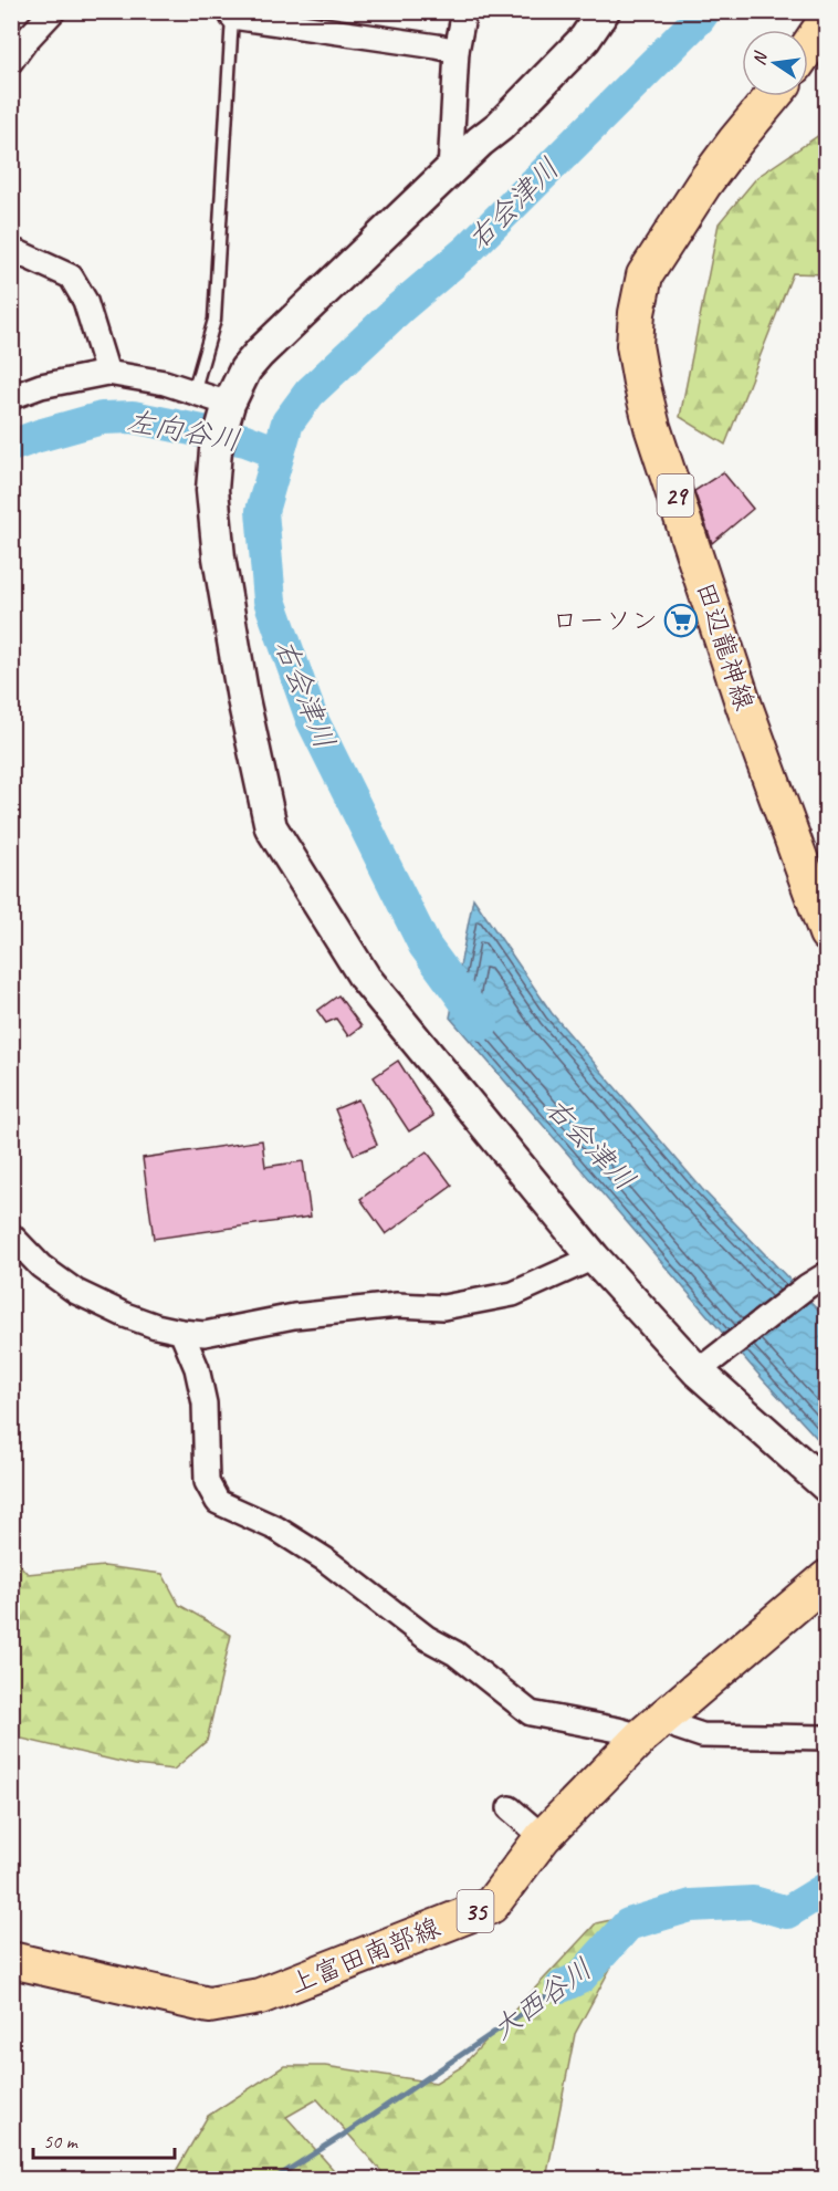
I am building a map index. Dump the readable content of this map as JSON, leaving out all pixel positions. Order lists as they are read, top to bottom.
{
  "streets": {
    "main road": [
      "29",
      "田辺龍神線",
      "35",
      "上富田南部線"
    ]
  },
  "water": ["右会津川", "左向谷川", "大西谷川"],
  "places": {
    "supermarket": ["ローソン"]
  },
  "scale_bar": "50 m",
  "north": "left"
}
